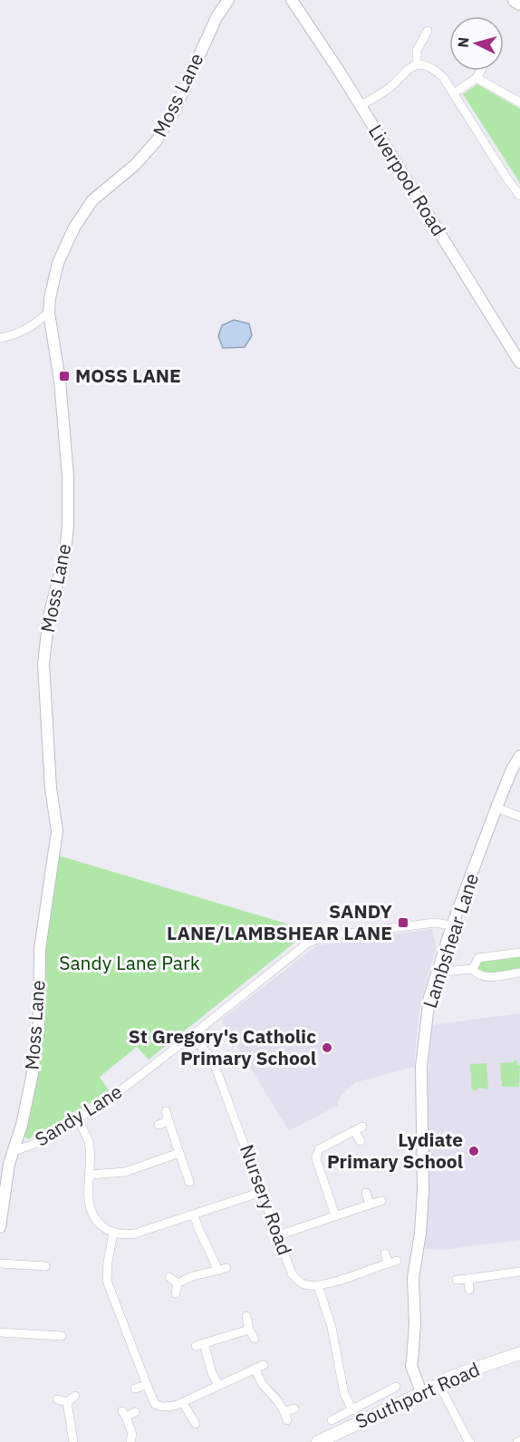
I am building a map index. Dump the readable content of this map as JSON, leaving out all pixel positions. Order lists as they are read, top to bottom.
{
  "streets": {
    "main road": ["Southport Road"],
    "street": [
      "Moss Lane",
      "Liverpool Road",
      "Lambshear Lane",
      "Sandy Lane",
      "Nursery Road"
    ]
  },
  "crossings": [
    ["Moss Lane", "Sandy Lane"],
    ["Lambshear Lane", "Sandy Lane"],
    ["Lambshear Lane", "Southport Road"],
    ["Sandy Lane", "Nursery Road"]
  ],
  "parks": ["Sandy Lane Park"],
  "places": {
    "transit": ["MOSS LANE", "SANDY LANE/LAMBSHEAR LANE"],
    "other": ["St Gregory's Catholic Primary School", "Lydiate Primary School"]
  },
  "north": "left"
}
